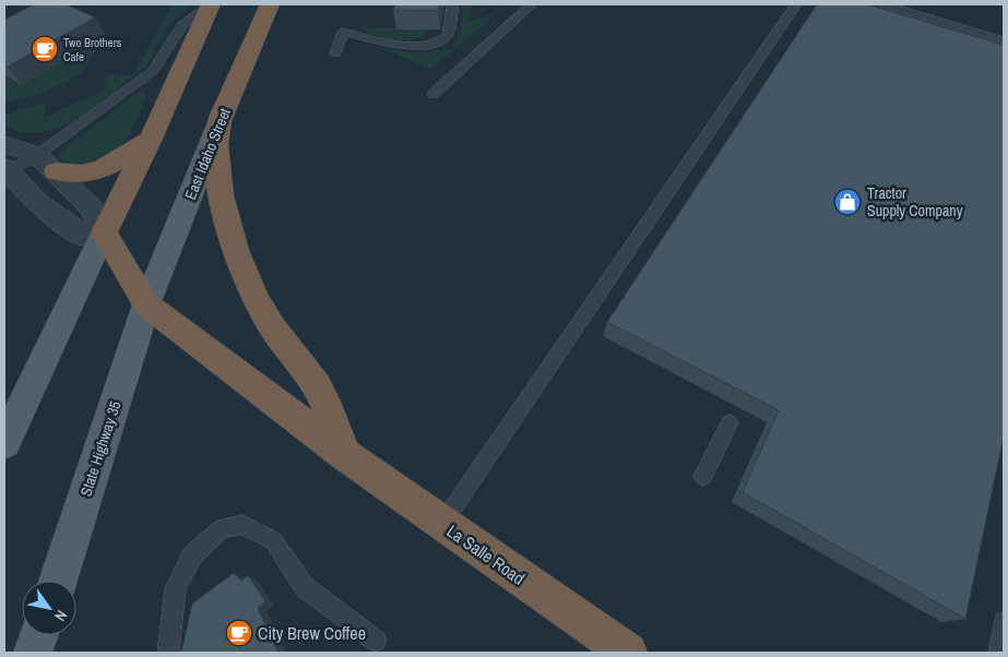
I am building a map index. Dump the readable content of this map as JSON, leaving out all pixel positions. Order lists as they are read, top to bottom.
{
  "streets": {
    "highway": ["East Idaho Street", "La Salle Road"],
    "main road": ["State Highway 35"]
  },
  "crossings": [
    ["East Idaho Street", "State Highway 35"],
    ["East Idaho Street", "La Salle Road"],
    ["State Highway 35", "La Salle Road"]
  ],
  "places": {
    "cafe": ["Two Brothers Cafe", "City Brew Coffee"],
    "shop": ["Tractor Supply Company"]
  },
  "north": "bottom right"
}
